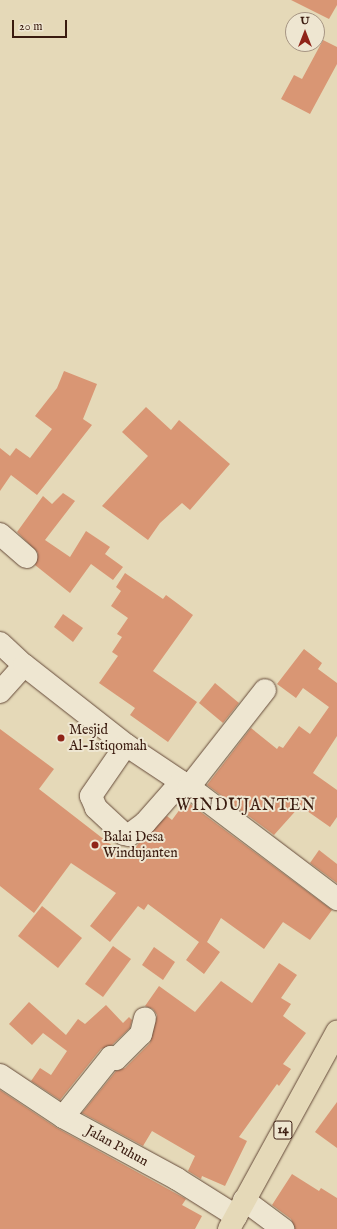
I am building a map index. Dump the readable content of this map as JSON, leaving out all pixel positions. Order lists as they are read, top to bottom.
{
  "streets": {
    "highway": ["14"],
    "street": ["Jalan Puhun"]
  },
  "crossings": [
    ["14", "Jalan Puhun"]
  ],
  "districts": ["WINDUJANTEN"],
  "places": ["Mesjid Al-Istiqomah", "Balai Desa Windujanten"],
  "scale_bar": "20 m",
  "north": "top"
}
